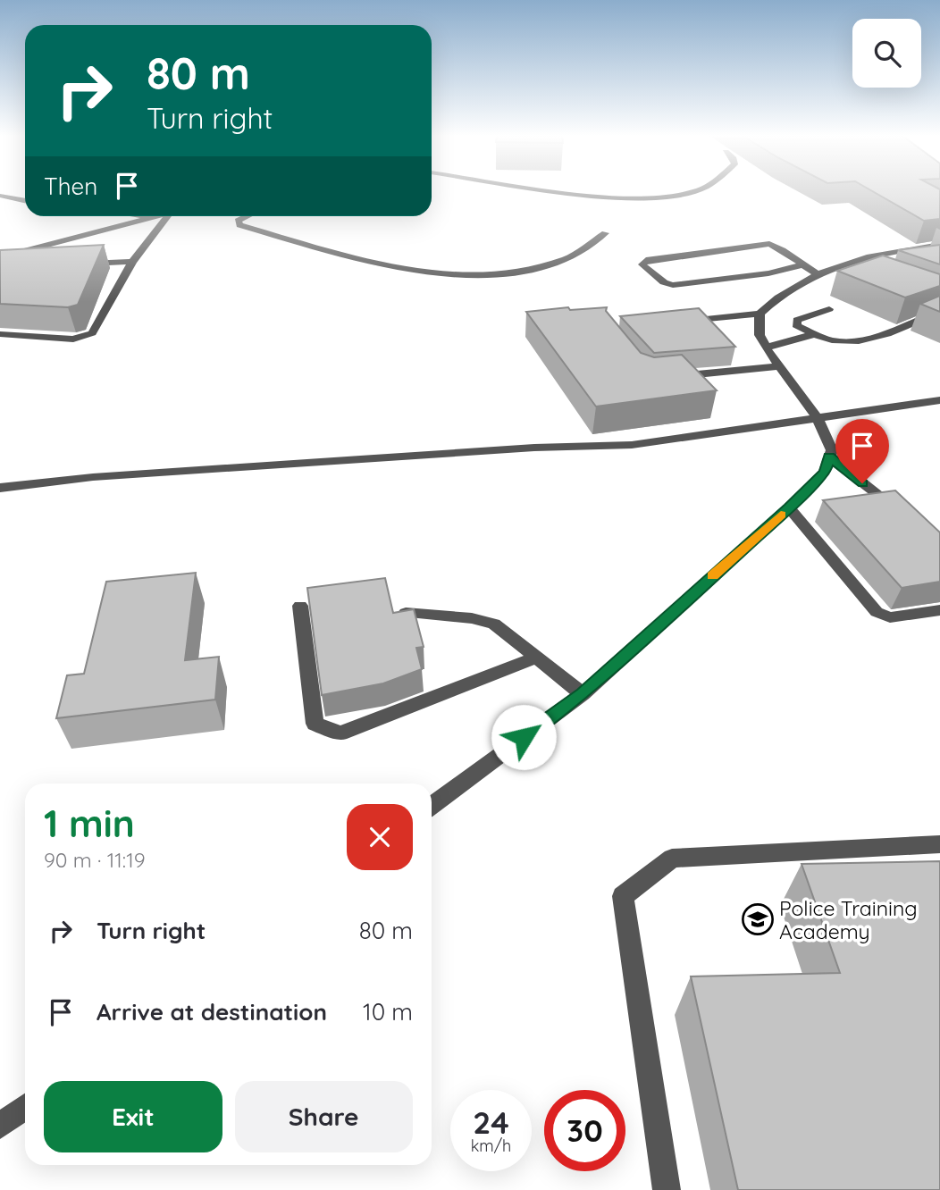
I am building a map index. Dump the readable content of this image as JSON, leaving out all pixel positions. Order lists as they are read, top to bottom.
{
  "places": {
    "school or university": ["Police Training Academy"]
  },
  "page": {
    "turn": ["80 m", "Turn right"],
    "then": "Then",
    "heading": ["1 min", "90 m · 11:19"],
    "list": [
      {
        "name": "Turn right",
        "value": "80 m"
      },
      {
        "name": "Arrive at destination",
        "value": "10 m"
      }
    ],
    "buttons": ["Exit", "Share"],
    "speed": "24 km/h",
    "limit": "30"
  }
}
